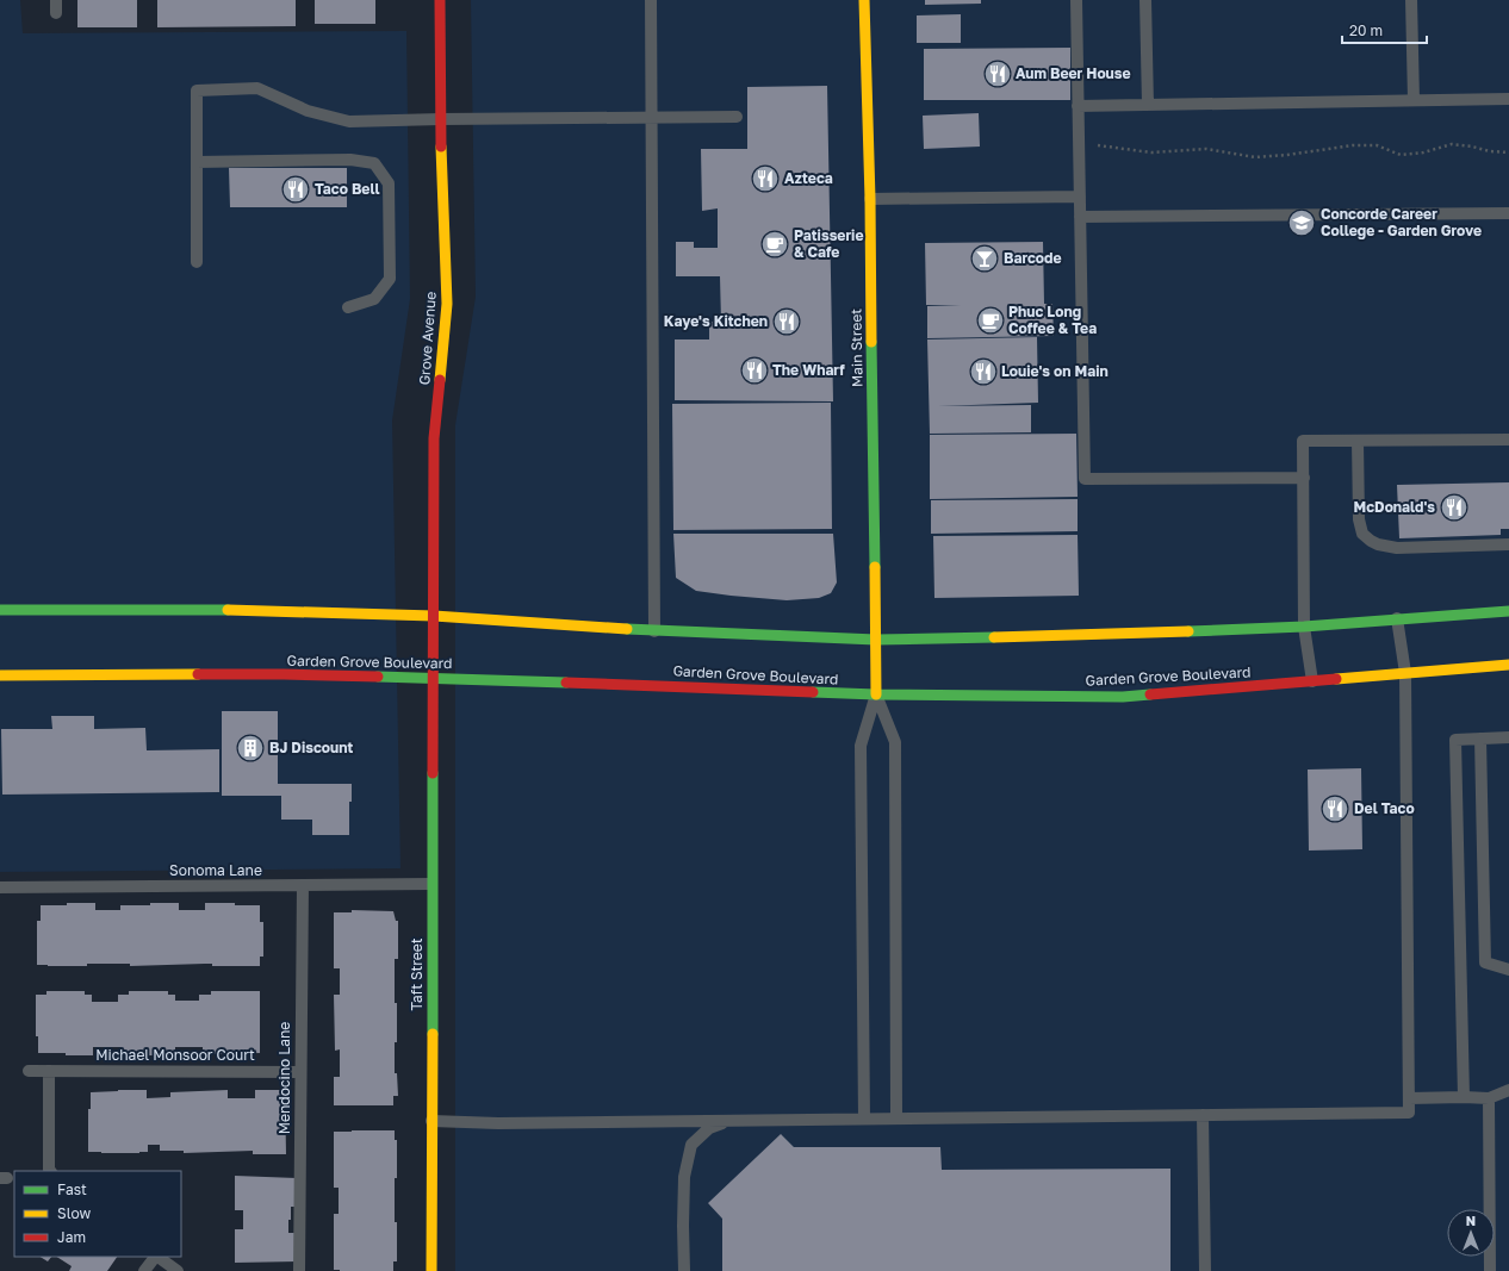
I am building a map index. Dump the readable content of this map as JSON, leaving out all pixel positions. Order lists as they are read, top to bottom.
{
  "streets": {
    "main road": [
      "Grove Avenue",
      "Main Street",
      "Garden Grove Boulevard",
      "Taft Street"
    ],
    "lane": ["Sonoma Lane", "Michael Monsoor Court", "Mendocino Lane"]
  },
  "crossings": [
    ["Grove Avenue", "Garden Grove Boulevard"],
    ["Grove Avenue", "Taft Street"],
    ["Main Street", "Garden Grove Boulevard"],
    ["Garden Grove Boulevard", "Taft Street"],
    ["Sonoma Lane", "Taft Street"],
    ["Sonoma Lane", "Mendocino Lane"],
    ["Michael Monsoor Court", "Mendocino Lane"]
  ],
  "places": {
    "restaurant": [
      "Aum Beer House",
      "Azteca",
      "Taco Bell",
      "Kaye's Kitchen",
      "The Wharf",
      "Louie's on Main",
      "McDonald's",
      "Del Taco"
    ],
    "school or university": ["Concorde Career College - Garden Grove"],
    "cafe": ["Patisserie & Cafe", "Phuc Long Coffee & Tea"],
    "bar": ["Barcode"],
    "building": ["BJ Discount"]
  },
  "legend": ["Fast", "Slow", "Jam"],
  "scale_bar": "20 m",
  "north": "top"
}
